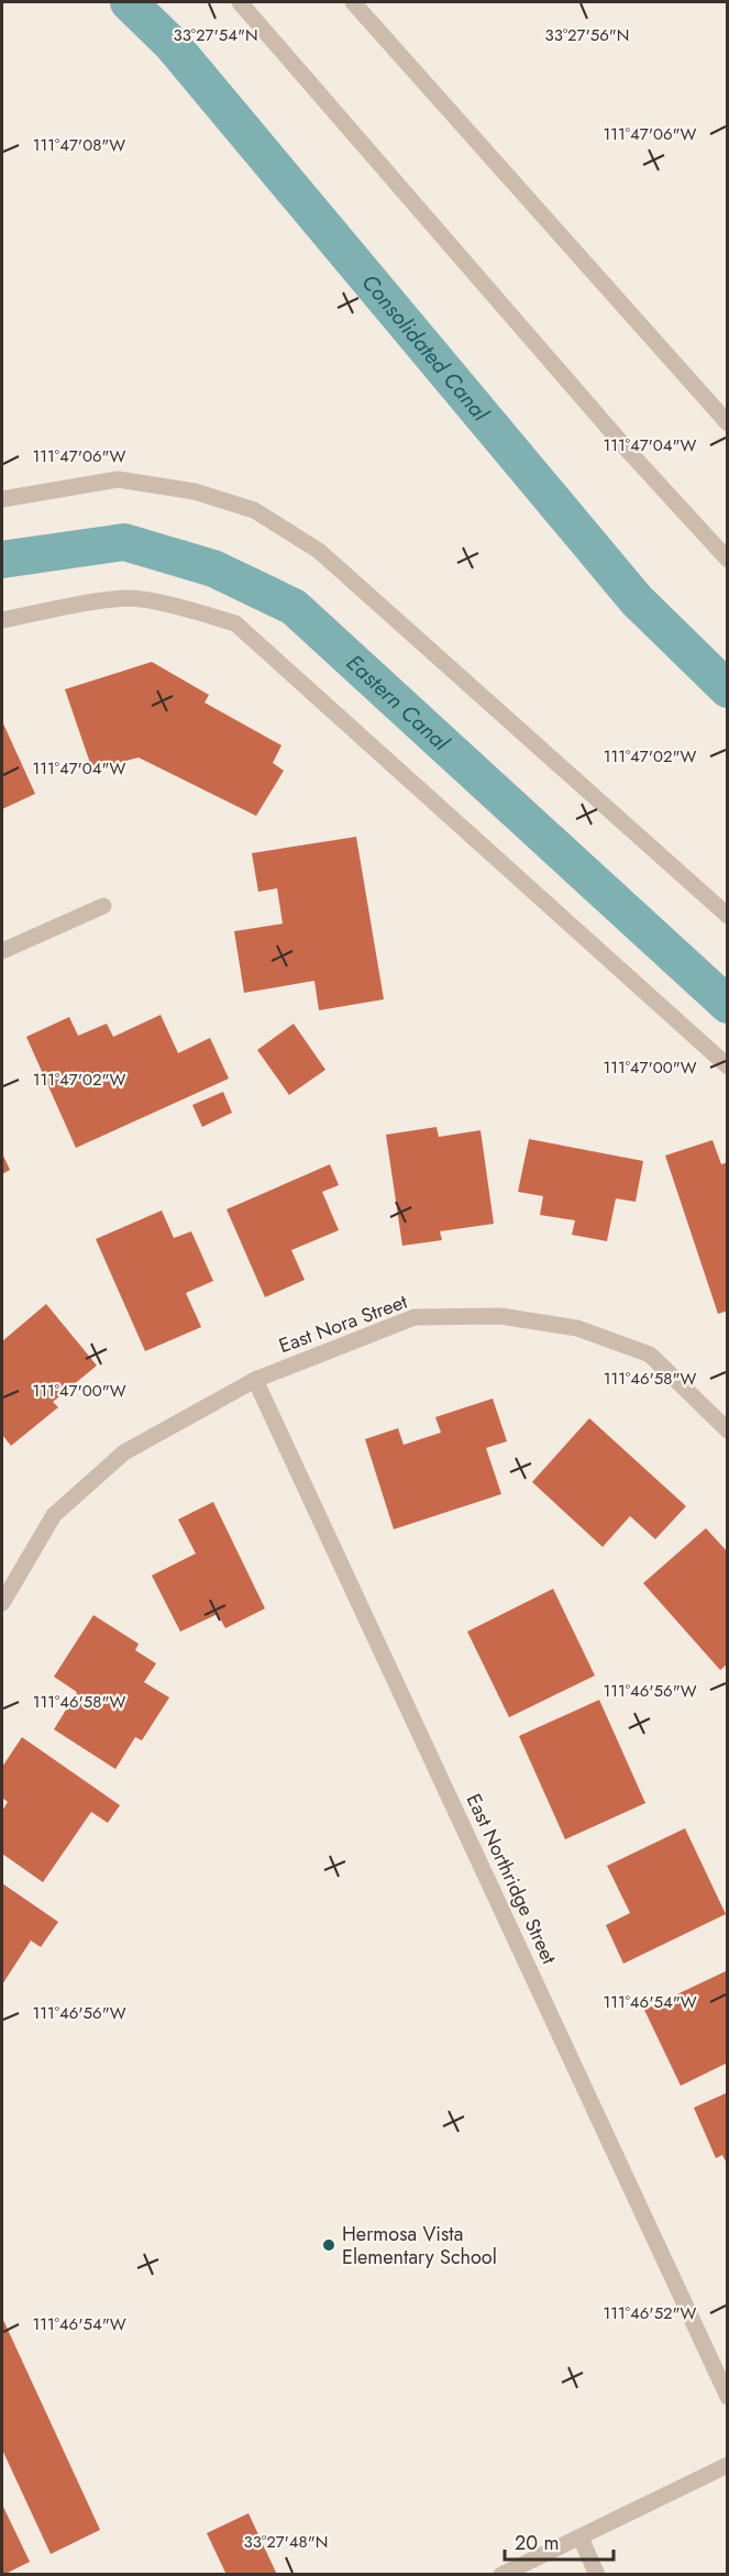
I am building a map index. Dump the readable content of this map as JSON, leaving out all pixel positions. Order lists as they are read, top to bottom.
{
  "streets": {
    "street": ["East Nora Street", "East Northridge Street"]
  },
  "crossings": [
    ["East Nora Street", "East Northridge Street"]
  ],
  "water": ["Consolidated Canal", "Eastern Canal"],
  "places": ["Hermosa Vista Elementary School"],
  "scale_bar": "20 m",
  "coordinates": [
    "33°27'54\"N",
    "33°27'56\"N",
    "111°47'06\"W",
    "111°47'08\"W",
    "111°47'04\"W",
    "111°47'02\"W",
    "111°47'00\"W",
    "111°46'58\"W",
    "111°46'56\"W",
    "111°46'54\"W",
    "111°46'52\"W",
    "33°27'48\"N"
  ]
}
